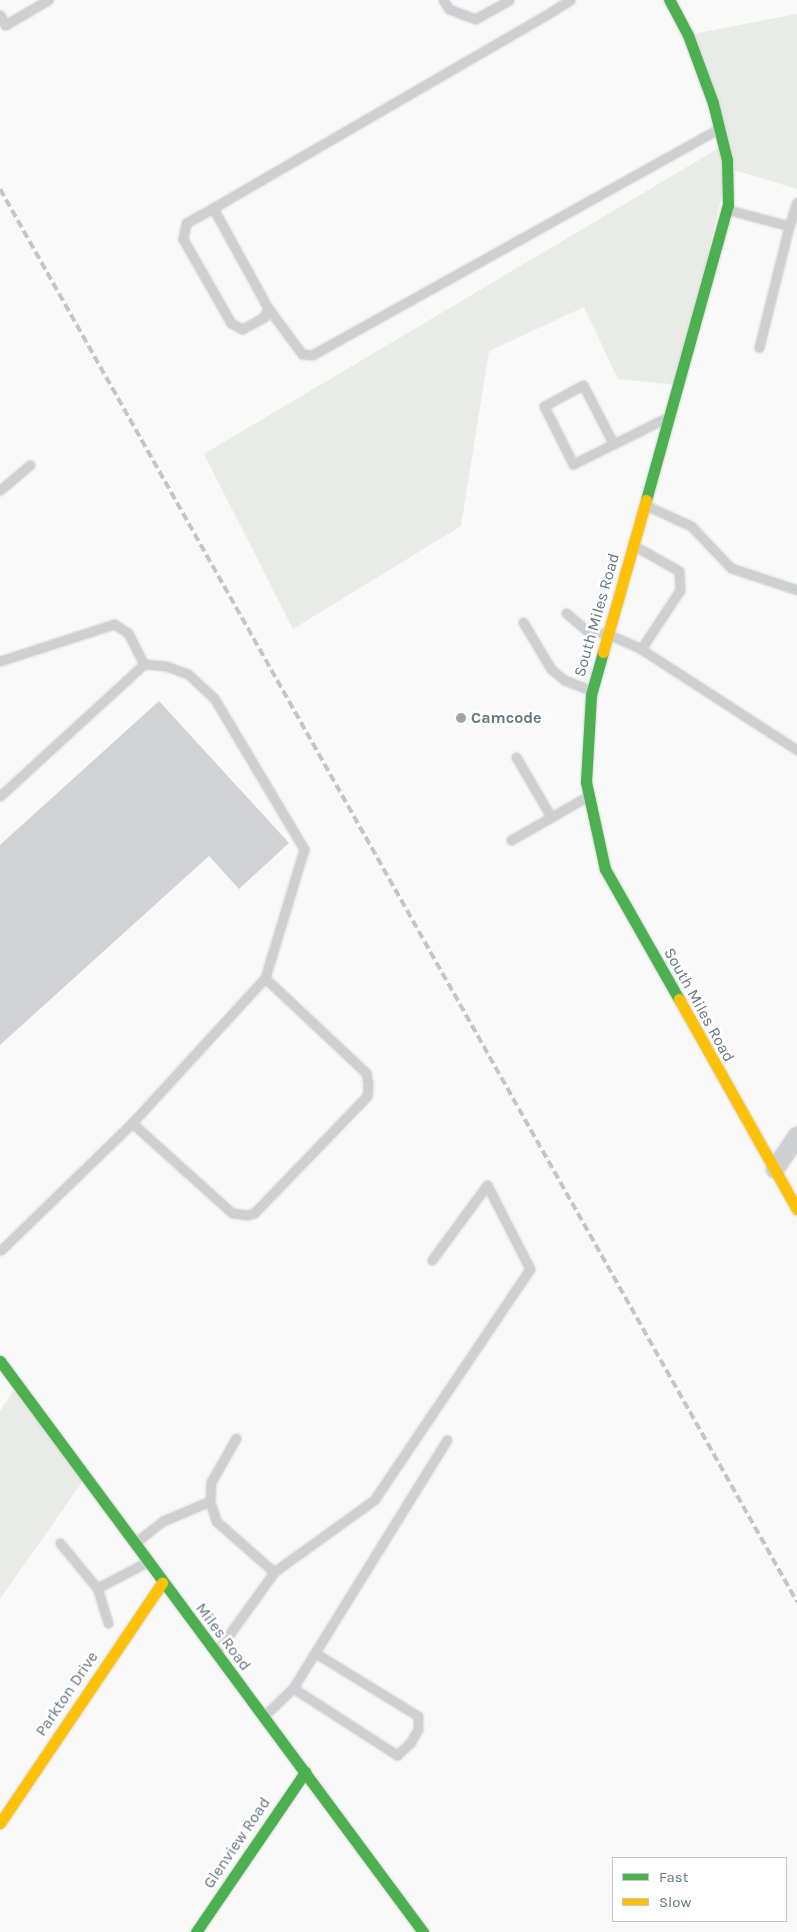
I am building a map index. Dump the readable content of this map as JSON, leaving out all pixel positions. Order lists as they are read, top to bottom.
{
  "streets": {
    "street": [
      "South Miles Road",
      "Miles Road",
      "Parkton Drive",
      "Glenview Road"
    ]
  },
  "crossings": [
    ["Miles Road", "Parkton Drive"],
    ["Miles Road", "Glenview Road"]
  ],
  "places": ["Camcode"],
  "legend": ["Fast", "Slow"]
}
